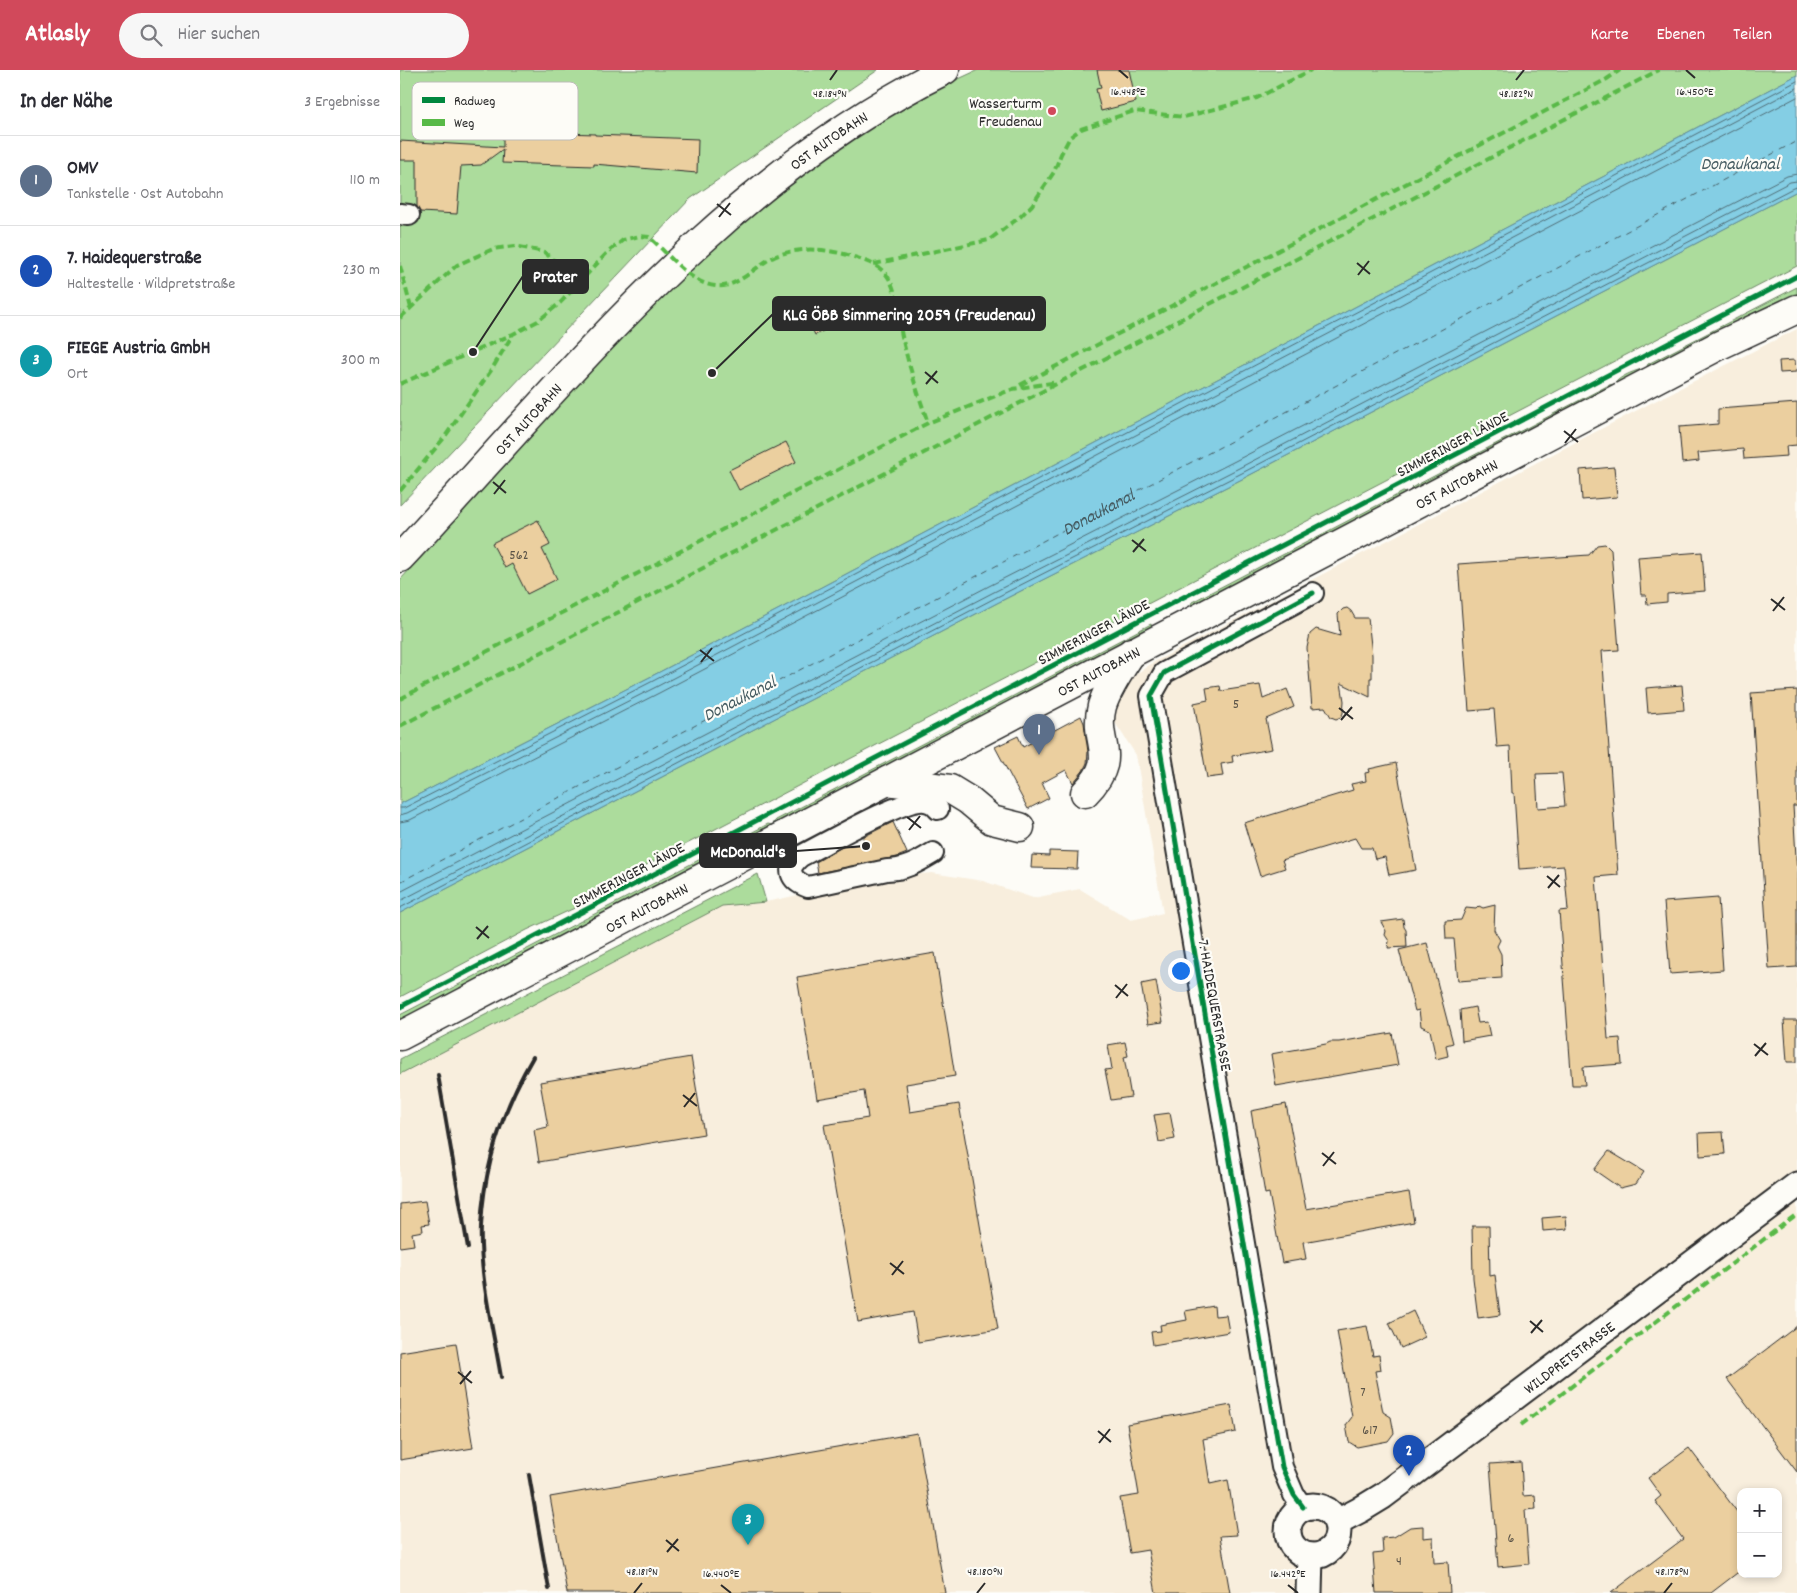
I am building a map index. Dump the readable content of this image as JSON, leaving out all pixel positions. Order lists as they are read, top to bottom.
{
  "streets": {
    "highway": ["OST AUTOBAHN"],
    "main road": ["WILDPRETSTRASSE"],
    "street": ["7. HAIDEQUERSTRASSE"],
    "cycle path": ["SIMMERINGER LÄNDE"]
  },
  "crossings": [
    ["7. HAIDEQUERSTRASSE", "WILDPRETSTRASSE"]
  ],
  "water": ["Donaukanal"],
  "places": [
    "Wasserturm Freudenau",
    "Prater",
    "KLG ÖBB Simmering 2059 (Freudenau)",
    "McDonald's"
  ],
  "house_numbers": [
    "562",
    "5",
    "7",
    "617",
    "6",
    "4"
  ],
  "legend": ["Radweg", "Weg"],
  "page": {
    "header": "Atlasly",
    "search": "Hier suchen",
    "nav": ["Karte", "Ebenen", "Teilen"],
    "heading": ["In der Nähe", "3 Ergebnisse"],
    "list": [
      {
        "mark": "1",
        "name": "OMV",
        "note": "Tankstelle · Ost Autobahn",
        "value": "110 m"
      },
      {
        "mark": "2",
        "name": "7. Haidequerstraße",
        "note": "Haltestelle · Wildpretstraße",
        "value": "230 m"
      },
      {
        "mark": "3",
        "name": "FIEGE Austria GmbH",
        "note": "Ort",
        "value": "300 m"
      }
    ],
    "pins": ["1", "2", "3"],
    "map_buttons": ["+", "−"]
  },
  "coordinates": [
    "16.450°E",
    "16.448°E",
    "48.184°N",
    "48.182°N",
    "48.181°N",
    "48.180°N",
    "48.178°N",
    "16.440°E",
    "16.442°E"
  ]
}
